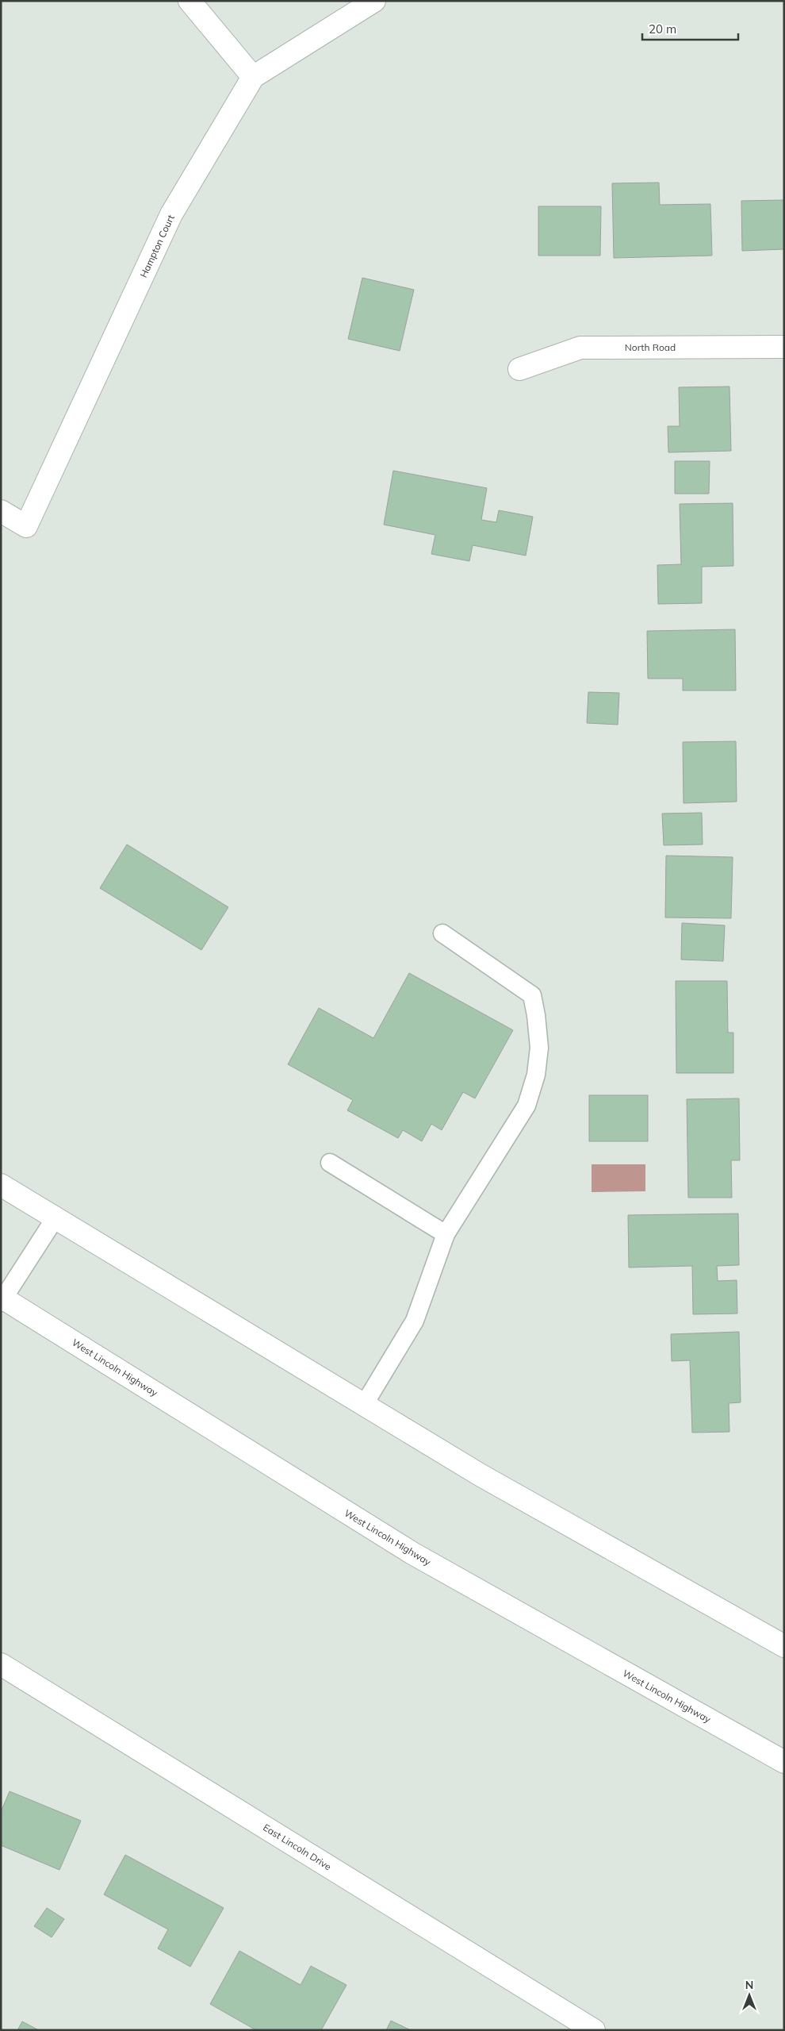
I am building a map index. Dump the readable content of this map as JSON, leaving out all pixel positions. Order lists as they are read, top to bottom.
{
  "streets": {
    "main road": [
      "Hampton Court",
      "North Road",
      "West Lincoln Highway",
      "East Lincoln Drive"
    ]
  },
  "scale_bar": "20 m",
  "north": "top"
}
